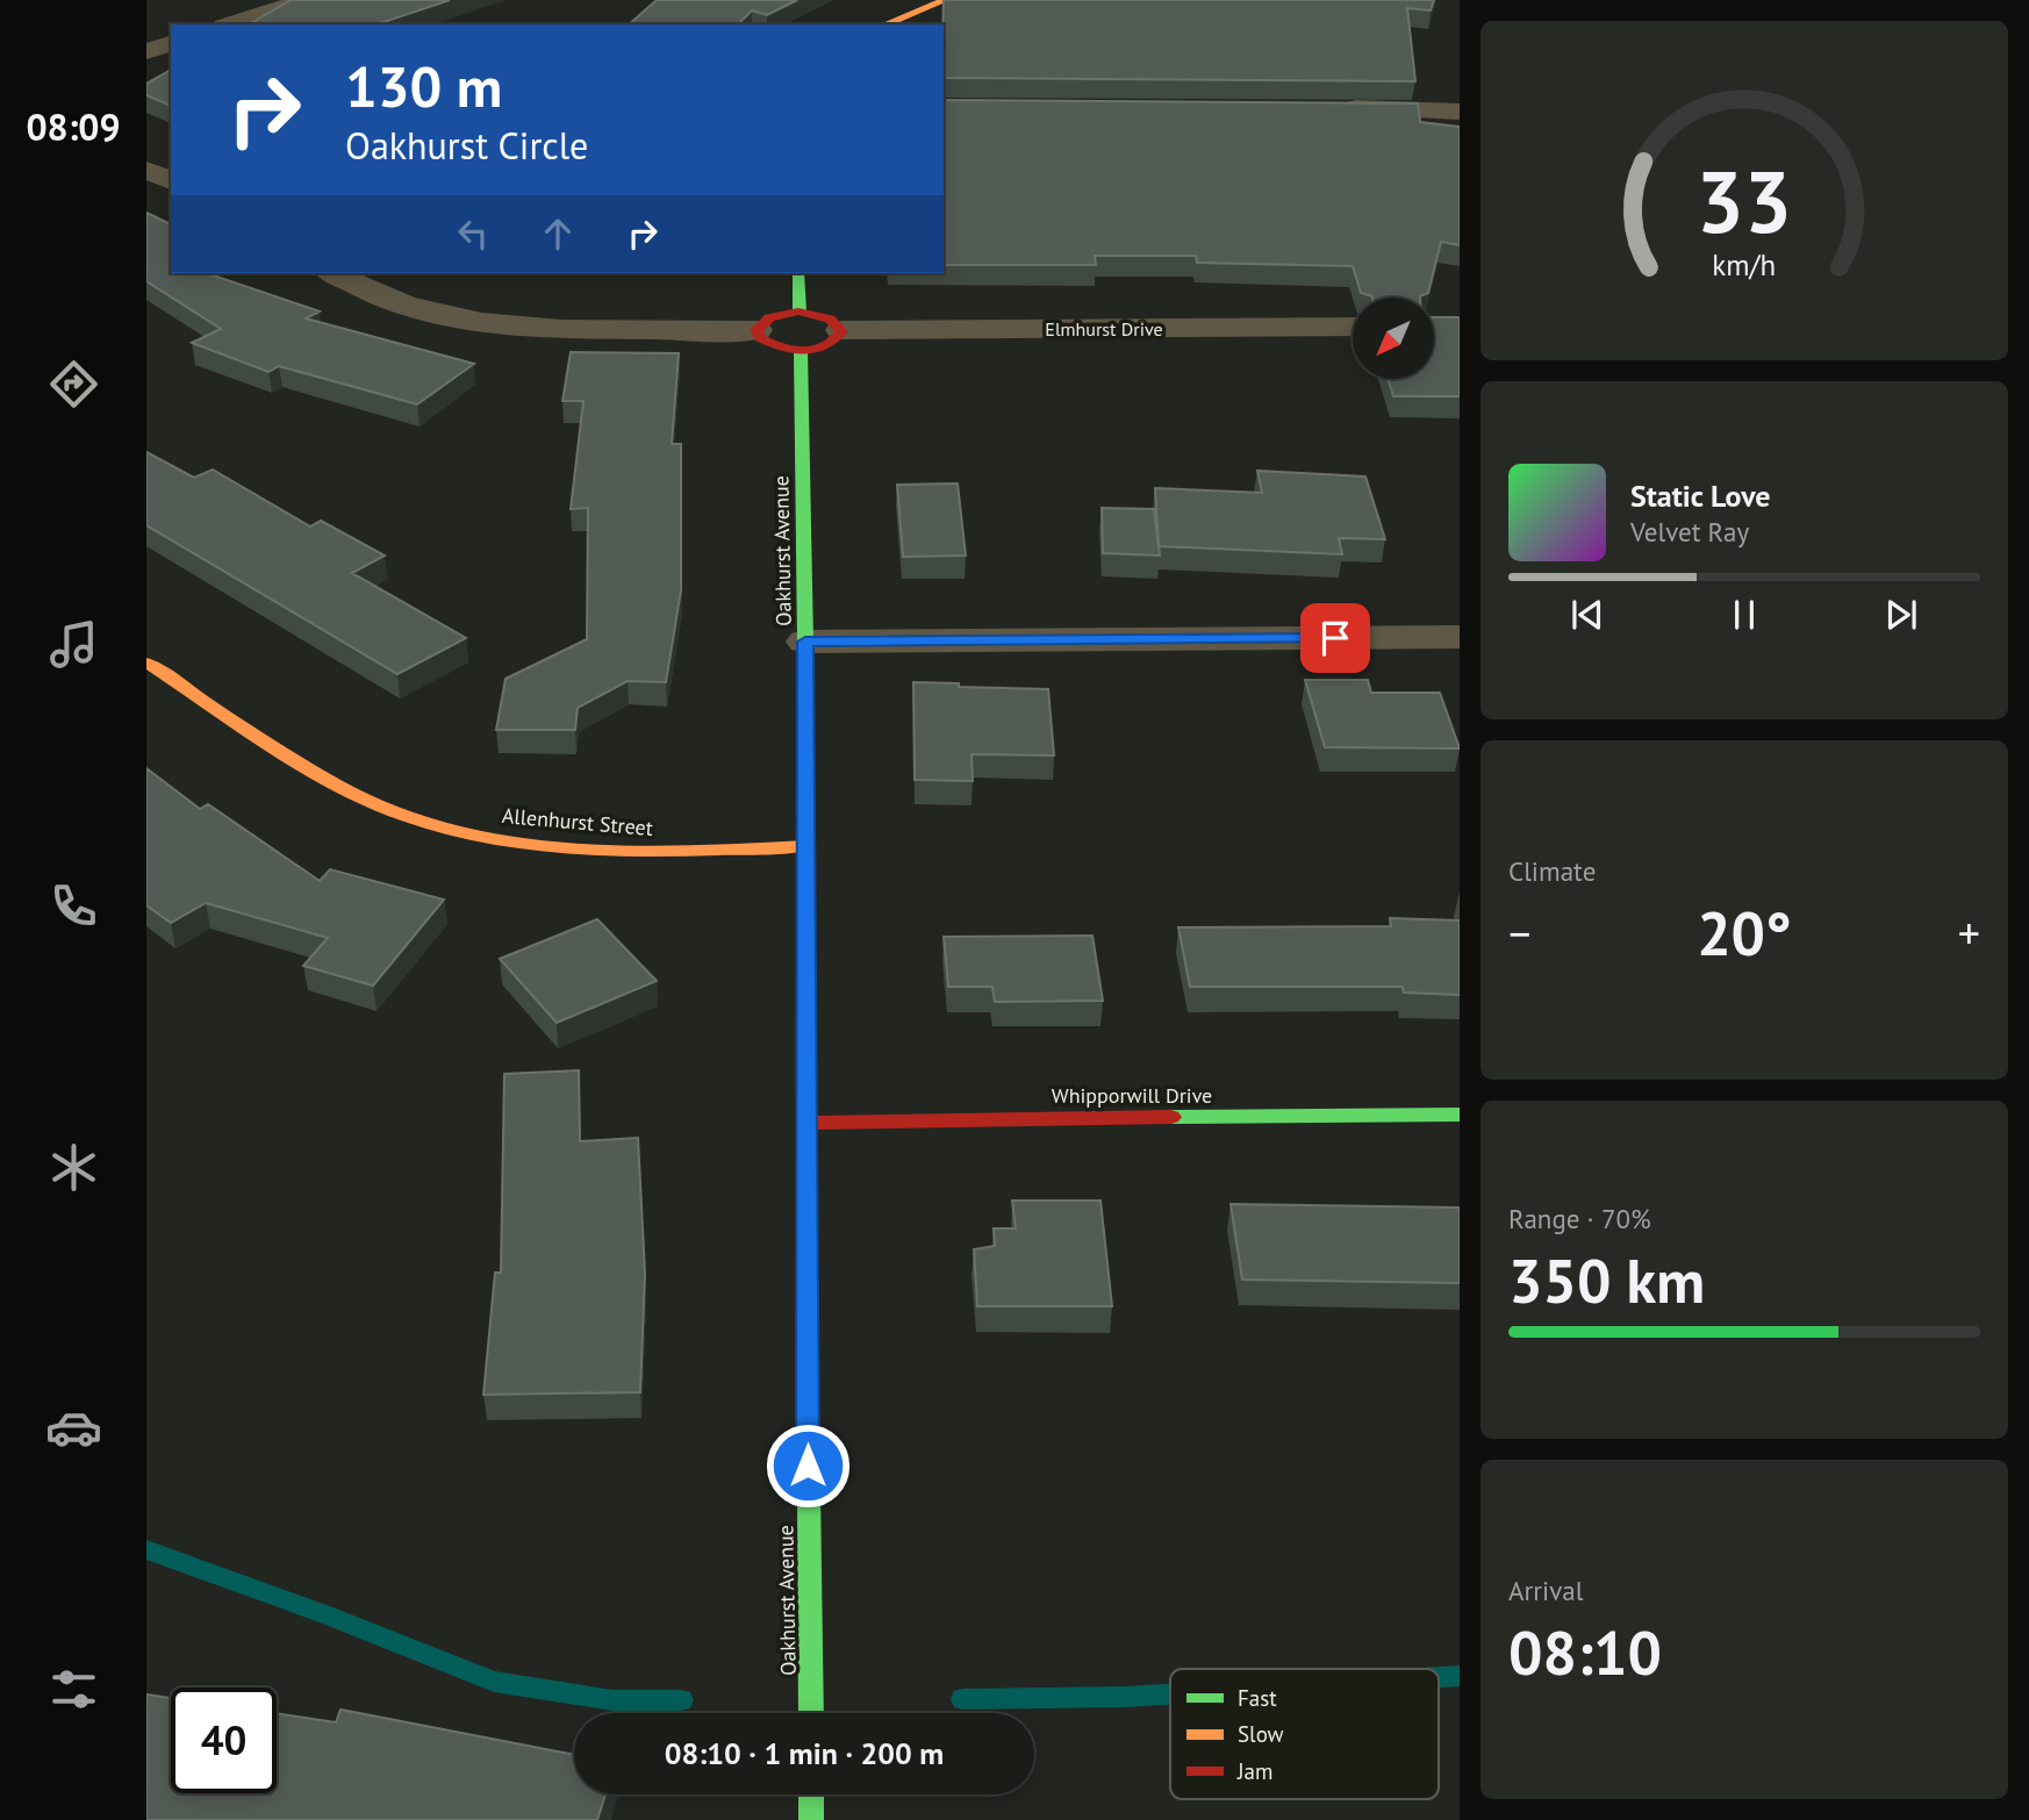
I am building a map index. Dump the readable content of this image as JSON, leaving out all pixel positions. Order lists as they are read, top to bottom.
{
  "streets": {
    "street": [
      "Elmhurst Drive",
      "Oakhurst Avenue",
      "Allenhurst Street",
      "Whipporwill Drive"
    ]
  },
  "crossings": [
    ["Oakhurst Avenue", "Allenhurst Street"],
    ["Oakhurst Avenue", "Whipporwill Drive"]
  ],
  "legend": ["Fast", "Slow", "Jam"],
  "north": "bottom left",
  "page": {
    "tabs": "08:09",
    "turn": ["130 m", "Oakhurst Circle"],
    "song": ["Static Love", "Velvet Ray"],
    "tile": [
      "Climate",
      ["Range · 70%", "350 km"],
      ["Arrival", "08:10"]
    ],
    "heat": ["−", "20°", "+"],
    "limit": "40",
    "trip": "08:10 · 1 min · 200 m",
    "gauge": ["33", "km/h"]
  }
}
